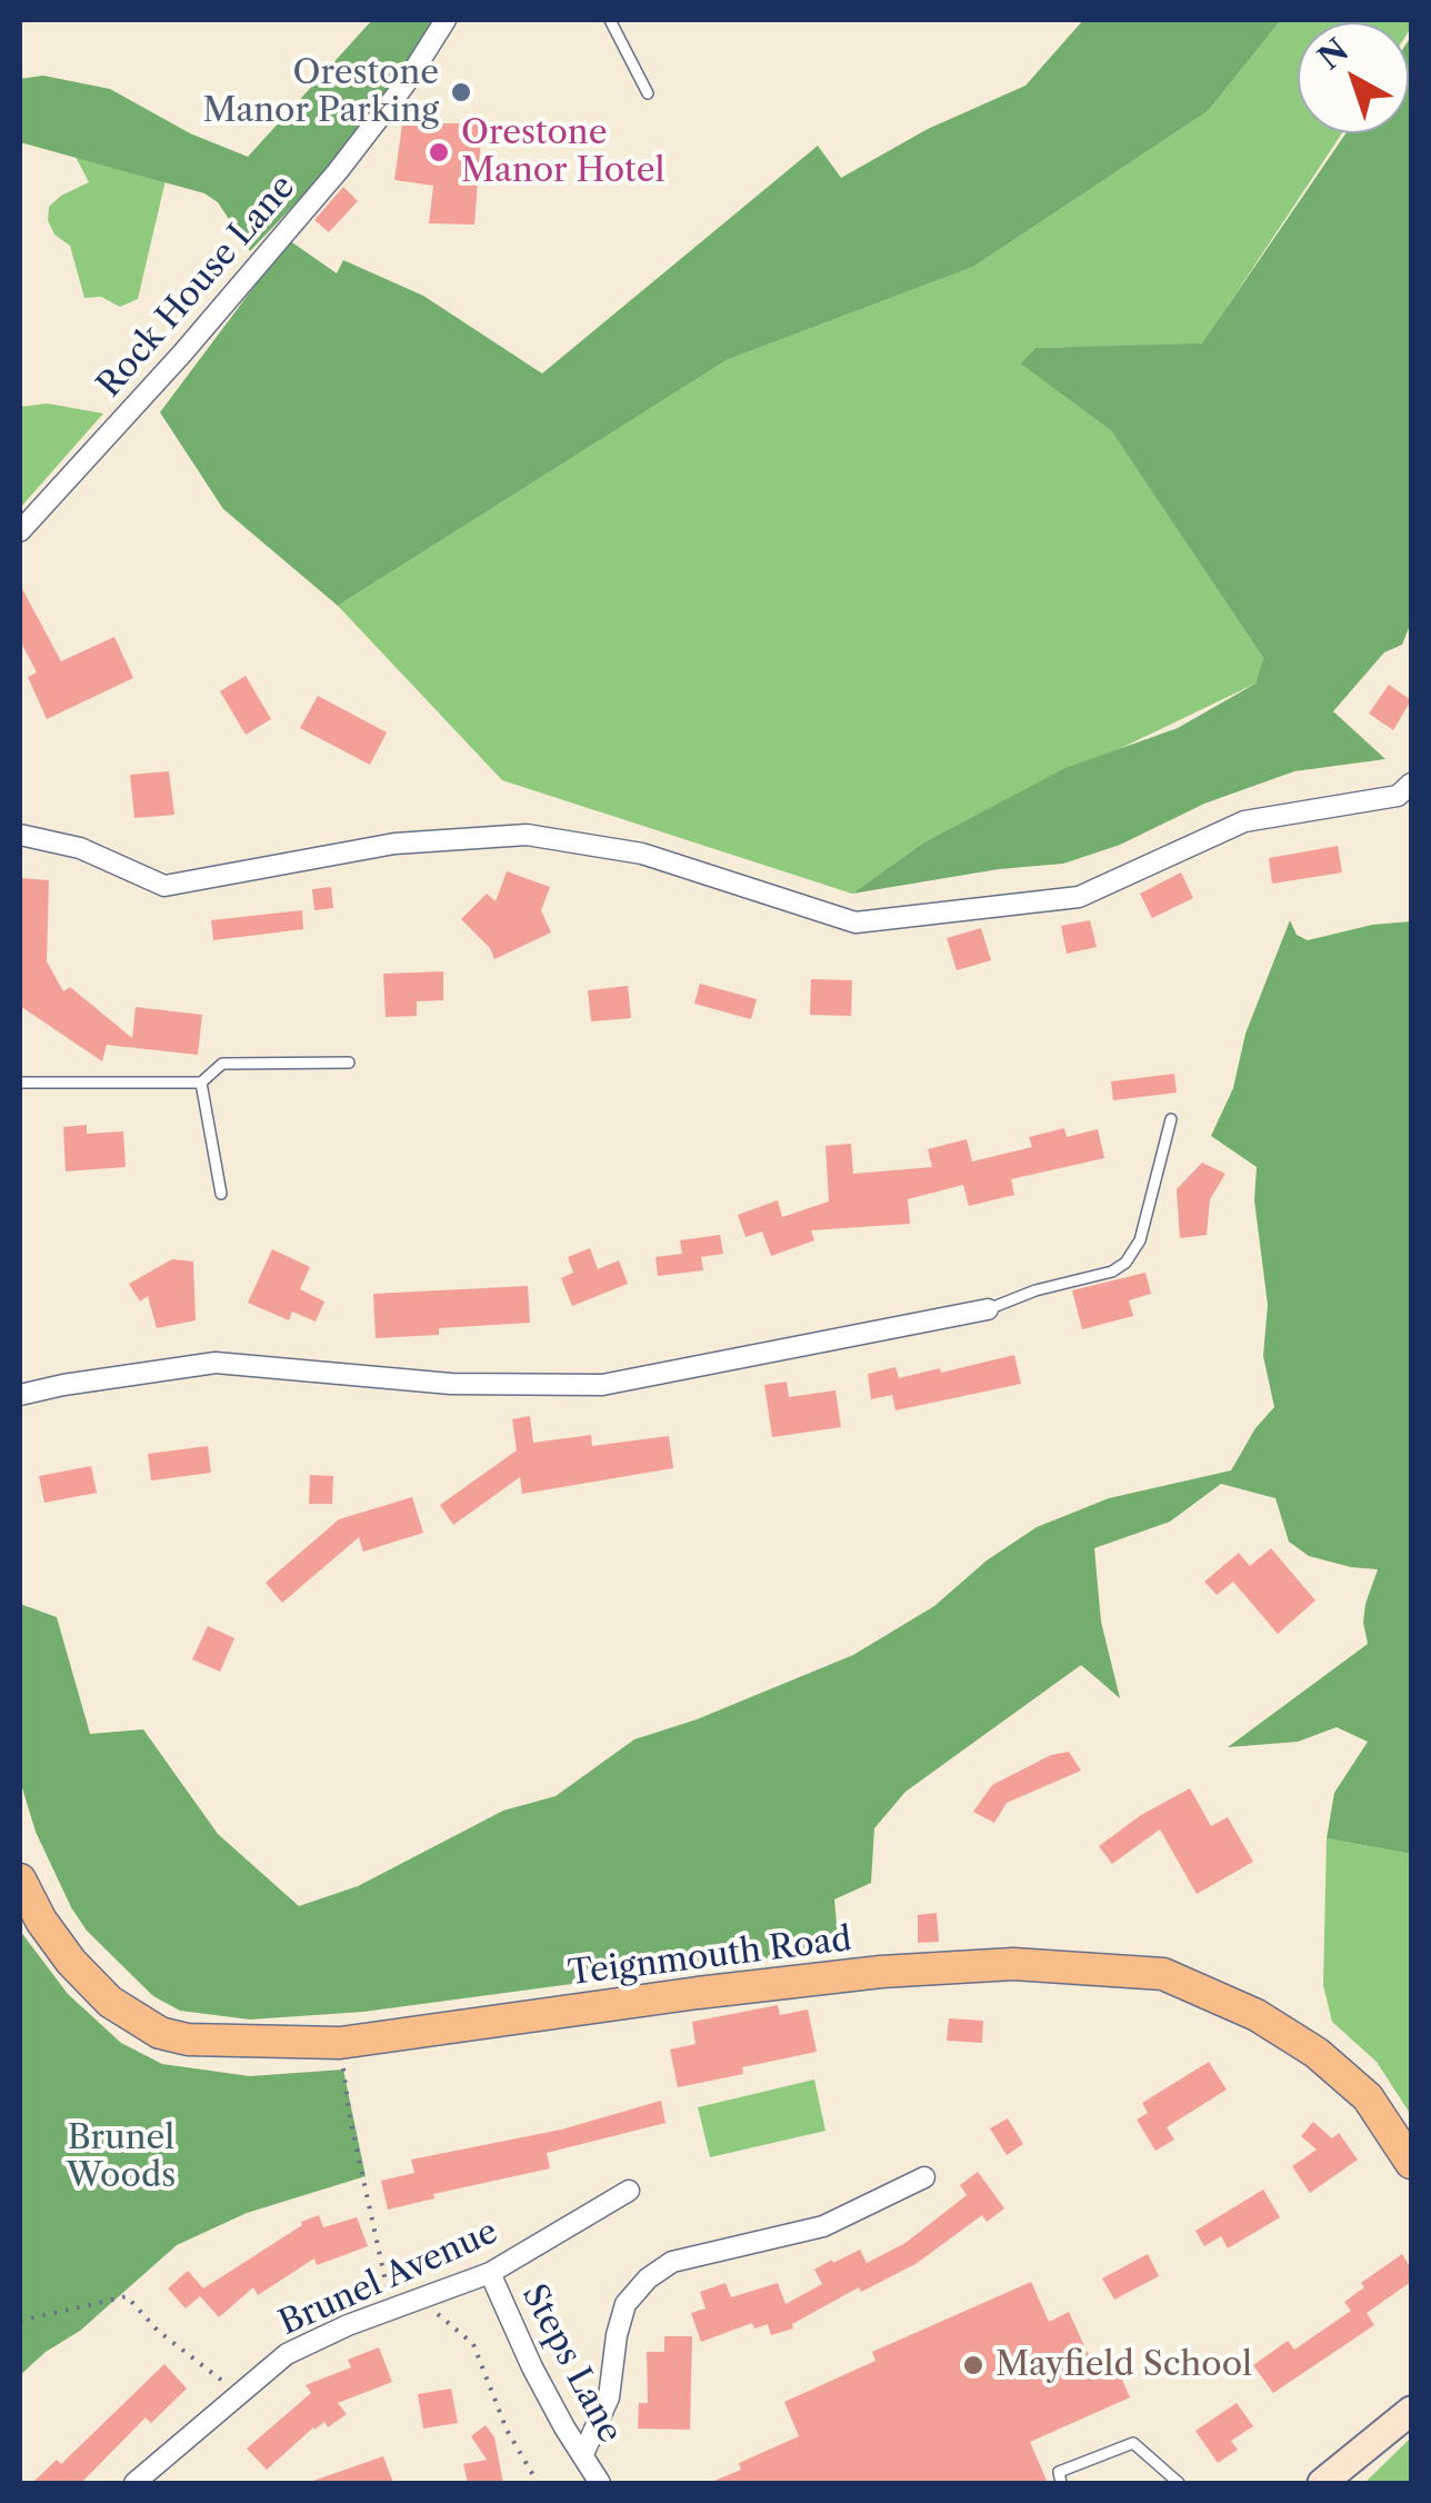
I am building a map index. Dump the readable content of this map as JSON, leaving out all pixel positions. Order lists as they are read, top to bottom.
{
  "streets": {
    "main road": ["Teignmouth Road"],
    "street": ["Rock House Lane", "Brunel Avenue", "Steps Lane"]
  },
  "crossings": [
    ["Brunel Avenue", "Steps Lane"]
  ],
  "parks": ["Brunel Woods"],
  "places": ["Orestone Manor Parking", "Orestone Manor Hotel", "Mayfield School"],
  "north": "top left"
}
